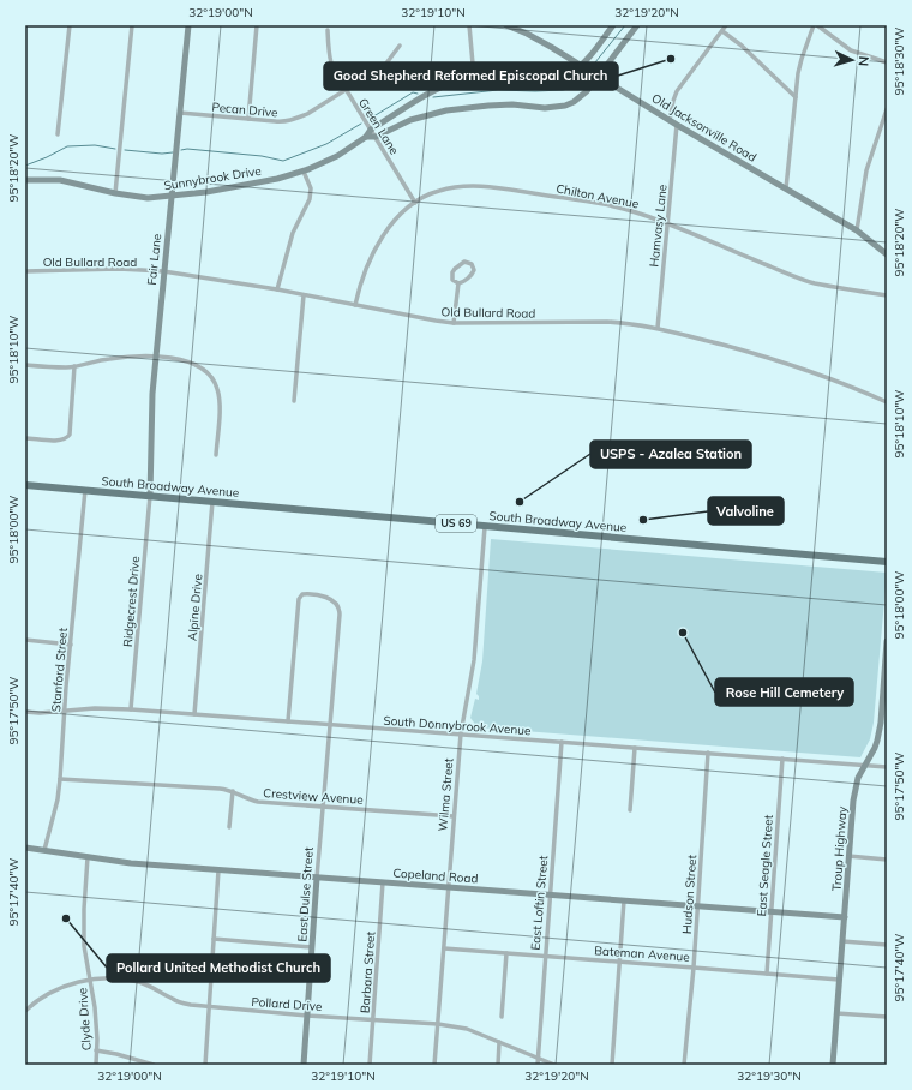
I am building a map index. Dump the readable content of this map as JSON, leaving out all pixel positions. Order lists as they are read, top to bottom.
{
  "streets": {
    "main road": [
      "Old Jacksonville Road",
      "Sunnybrook Drive",
      "Fair Lane",
      "South Broadway Avenue",
      "US 69",
      "Troup Highway",
      "Copeland Road",
      "East Dulse Street"
    ],
    "street": [
      "Pecan Drive",
      "Green Lane",
      "Chilton Avenue",
      "Hamvasy Lane",
      "Old Bullard Road",
      "Ridgecrest Drive",
      "Alpine Drive",
      "Stanford Street",
      "South Donnybrook Avenue",
      "Wilma Street",
      "Crestview Avenue",
      "East Seagle Street",
      "Hudson Street",
      "East Loftin Street",
      "Bateman Avenue",
      "Barbara Street",
      "Pollard Drive",
      "Clyde Drive"
    ]
  },
  "crossings": [
    ["Pecan Drive", "Green Lane"],
    ["Pecan Drive", "Fair Lane"],
    ["Green Lane", "Sunnybrook Drive"],
    ["Green Lane", "Chilton Avenue"],
    ["Old Jacksonville Road", "Sunnybrook Drive"],
    ["Old Jacksonville Road", "Hamvasy Lane"],
    ["Sunnybrook Drive", "Fair Lane"],
    ["Chilton Avenue", "Hamvasy Lane"],
    ["Chilton Avenue", "Old Bullard Road"],
    ["Hamvasy Lane", "Old Bullard Road"],
    ["Fair Lane", "Old Bullard Road"],
    ["Fair Lane", "South Broadway Avenue"],
    ["Fair Lane", "Ridgecrest Drive"],
    ["South Broadway Avenue", "Ridgecrest Drive"],
    ["South Broadway Avenue", "Alpine Drive"],
    ["South Broadway Avenue", "Stanford Street"],
    ["South Broadway Avenue", "Wilma Street"],
    ["Ridgecrest Drive", "South Donnybrook Avenue"],
    ["Alpine Drive", "South Donnybrook Avenue"],
    ["Stanford Street", "South Donnybrook Avenue"],
    ["Stanford Street", "Crestview Avenue"],
    ["Stanford Street", "Copeland Road"],
    ["South Donnybrook Avenue", "Wilma Street"],
    ["South Donnybrook Avenue", "Troup Highway"],
    ["South Donnybrook Avenue", "East Seagle Street"],
    ["South Donnybrook Avenue", "East Dulse Street"],
    ["South Donnybrook Avenue", "Hudson Street"],
    ["South Donnybrook Avenue", "East Loftin Street"],
    ["Wilma Street", "Crestview Avenue"],
    ["Wilma Street", "Copeland Road"],
    ["Wilma Street", "Bateman Avenue"],
    ["Wilma Street", "Pollard Drive"],
    ["Crestview Avenue", "East Dulse Street"],
    ["Troup Highway", "Copeland Road"],
    ["Troup Highway", "Bateman Avenue"],
    ["East Seagle Street", "Copeland Road"],
    ["East Seagle Street", "Bateman Avenue"],
    ["Copeland Road", "East Dulse Street"],
    ["Copeland Road", "Hudson Street"],
    ["Copeland Road", "East Loftin Street"],
    ["Copeland Road", "Barbara Street"],
    ["Copeland Road", "Clyde Drive"],
    ["East Dulse Street", "Pollard Drive"],
    ["Hudson Street", "Bateman Avenue"],
    ["East Loftin Street", "Bateman Avenue"],
    ["East Loftin Street", "Pollard Drive"],
    ["Barbara Street", "Pollard Drive"],
    ["Pollard Drive", "Clyde Drive"]
  ],
  "places": [
    "Good Shepherd Reformed Episcopal Church",
    "USPS - Azalea Station",
    "Valvoline",
    "Rose Hill Cemetery",
    "Pollard United Methodist Church"
  ],
  "north": "right",
  "coordinates": [
    "32°19'00\"N",
    "32°19'10\"N",
    "32°19'20\"N",
    "95°18'30\"W",
    "95°18'20\"W",
    "95°18'10\"W",
    "95°18'00\"W",
    "95°17'50\"W",
    "95°17'40\"W",
    "32°19'30\"N"
  ]
}
